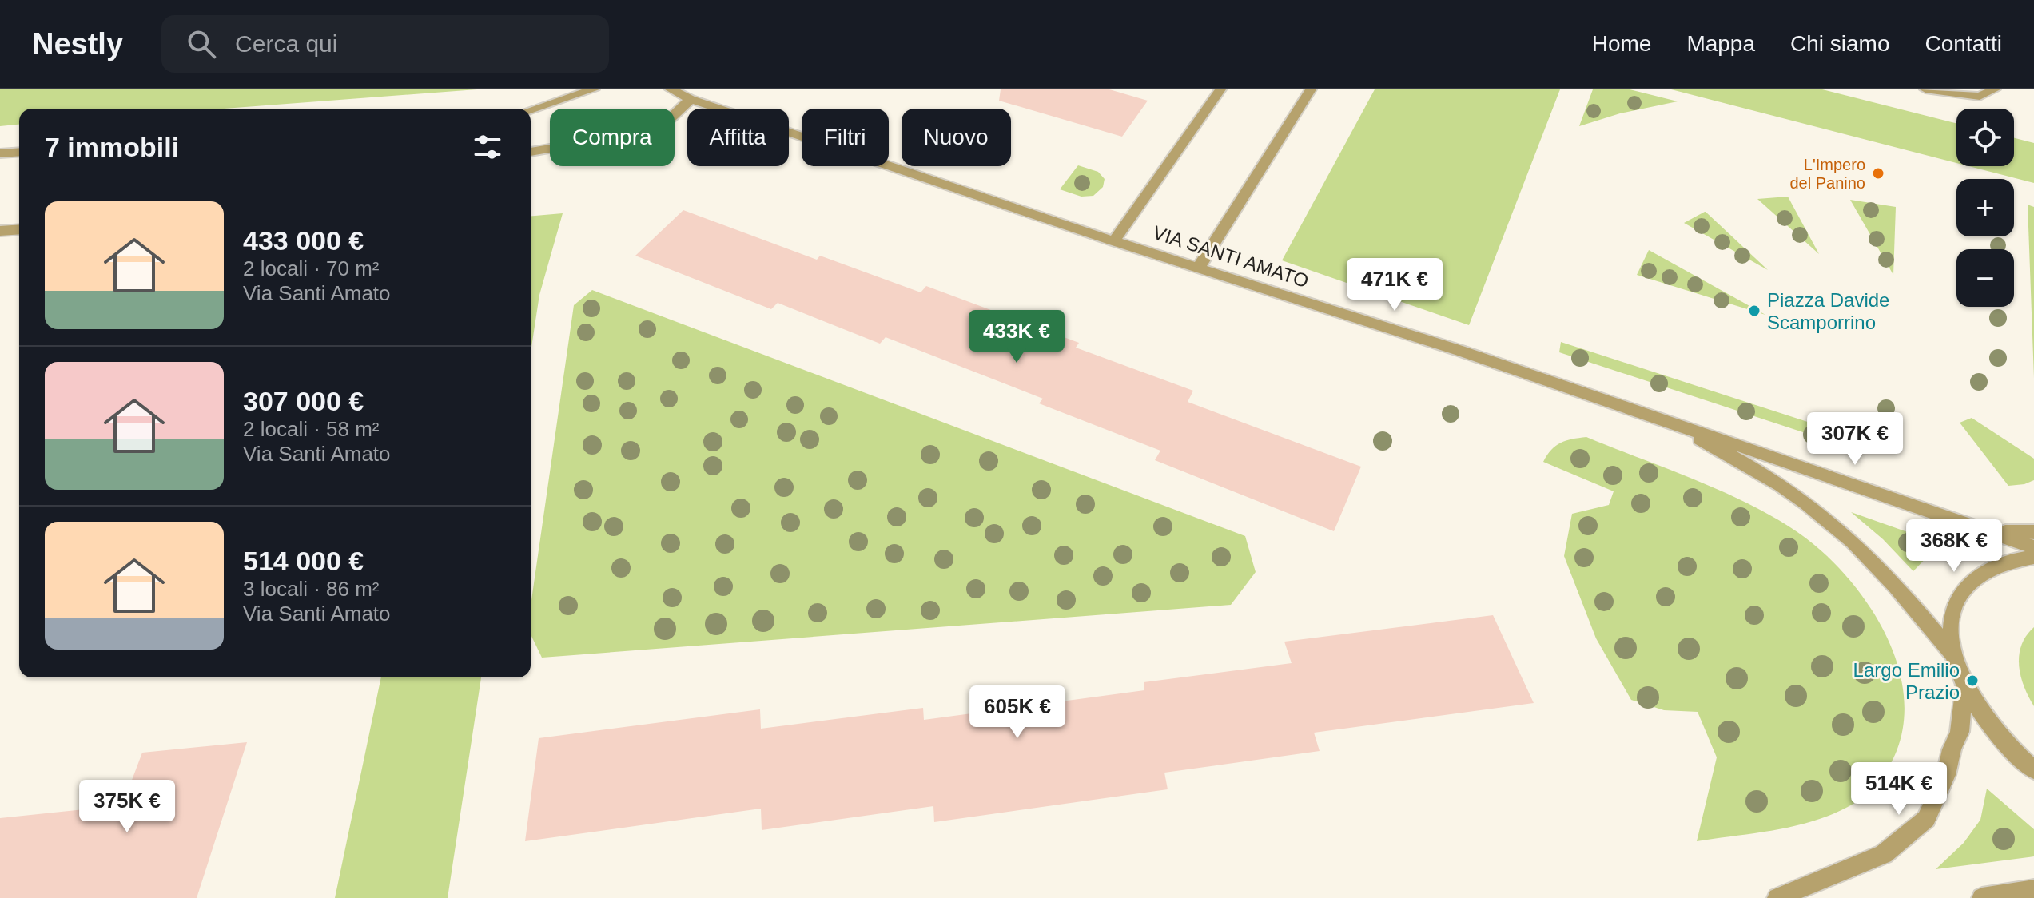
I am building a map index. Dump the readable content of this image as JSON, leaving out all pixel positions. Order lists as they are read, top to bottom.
{
  "streets": {
    "street": ["VIA SANTI AMATO"]
  },
  "places": ["L'Impero del Panino", "Piazza Davide Scamporrino", "Largo Emilio Prazio"],
  "page": {
    "header": "Nestly",
    "search": "Cerca qui",
    "nav": [
      "Home",
      "Mappa",
      "Chi siamo",
      "Contatti"
    ],
    "map_buttons": ["+", "−"],
    "chip": [
      "Compra",
      "Affitta",
      "Filtri",
      "Nuovo"
    ],
    "heading": "7 immobili",
    "list": [
      {
        "name": "433 000 €",
        "note": "2 locali · 70 m² · Via Santi Amato"
      },
      {
        "name": "307 000 €",
        "note": "2 locali · 58 m² · Via Santi Amato"
      },
      {
        "name": "514 000 €",
        "note": "3 locali · 86 m² · Via Santi Amato"
      }
    ],
    "price": [
      "471K €",
      "433K €",
      "307K €",
      "368K €",
      "605K €",
      "514K €",
      "375K €"
    ]
  }
}
